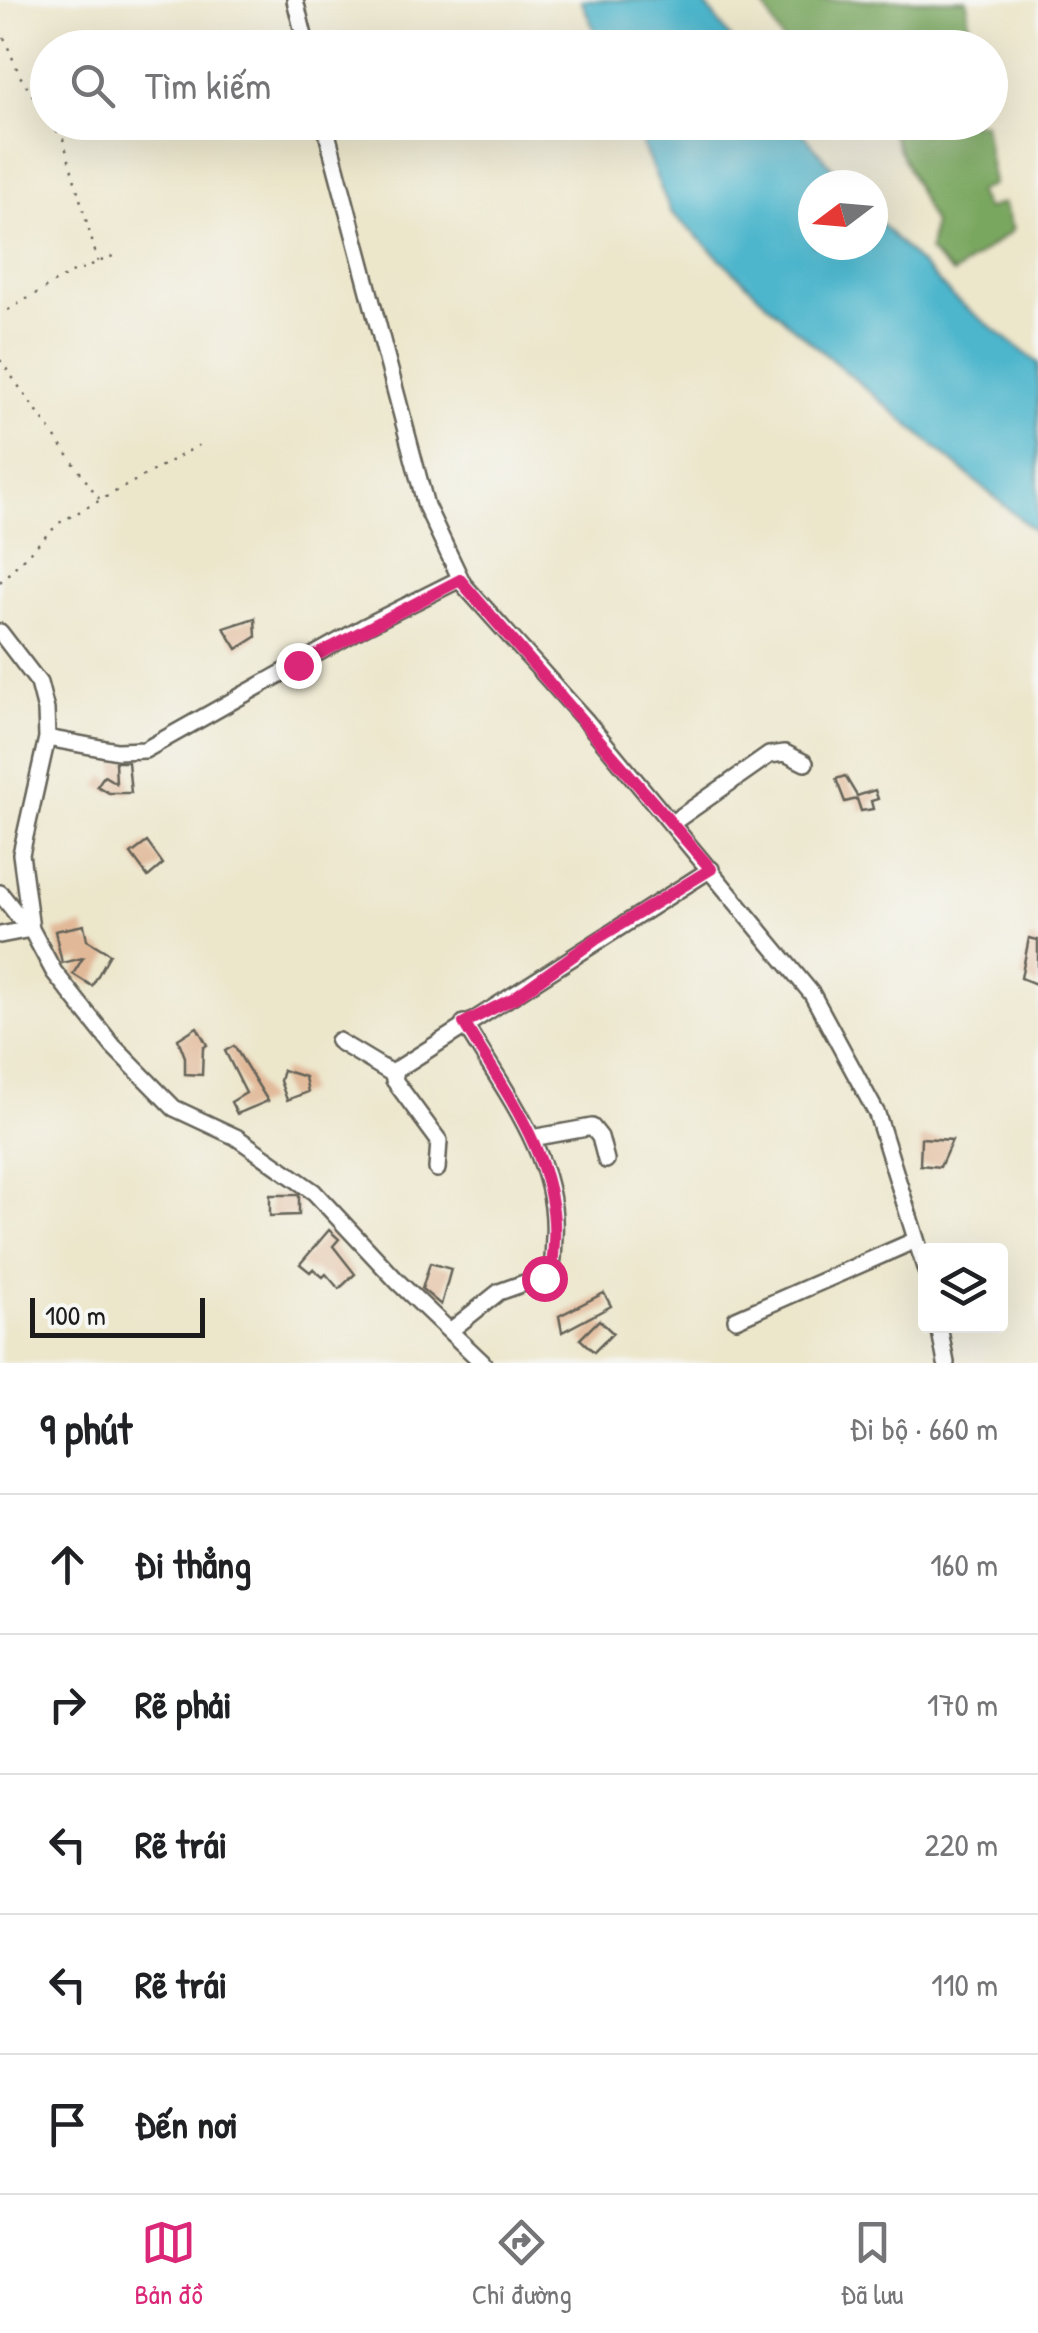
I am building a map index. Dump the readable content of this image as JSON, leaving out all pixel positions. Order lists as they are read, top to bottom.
{
  "scale_bar": "100 m",
  "north": "left",
  "page": {
    "search": "Tìm kiếm",
    "scale": "100 m",
    "heading": ["9 phút", "Đi bộ · 660 m"],
    "list": [
      ["Đi thẳng", "160 m"],
      ["Rẽ phải", "170 m"],
      ["Rẽ trái", "220 m"],
      ["Rẽ trái", "110 m"],
      "Đến nơi"
    ],
    "nav": ["Bản đồ", "Chỉ đường", "Đã lưu"]
  }
}
